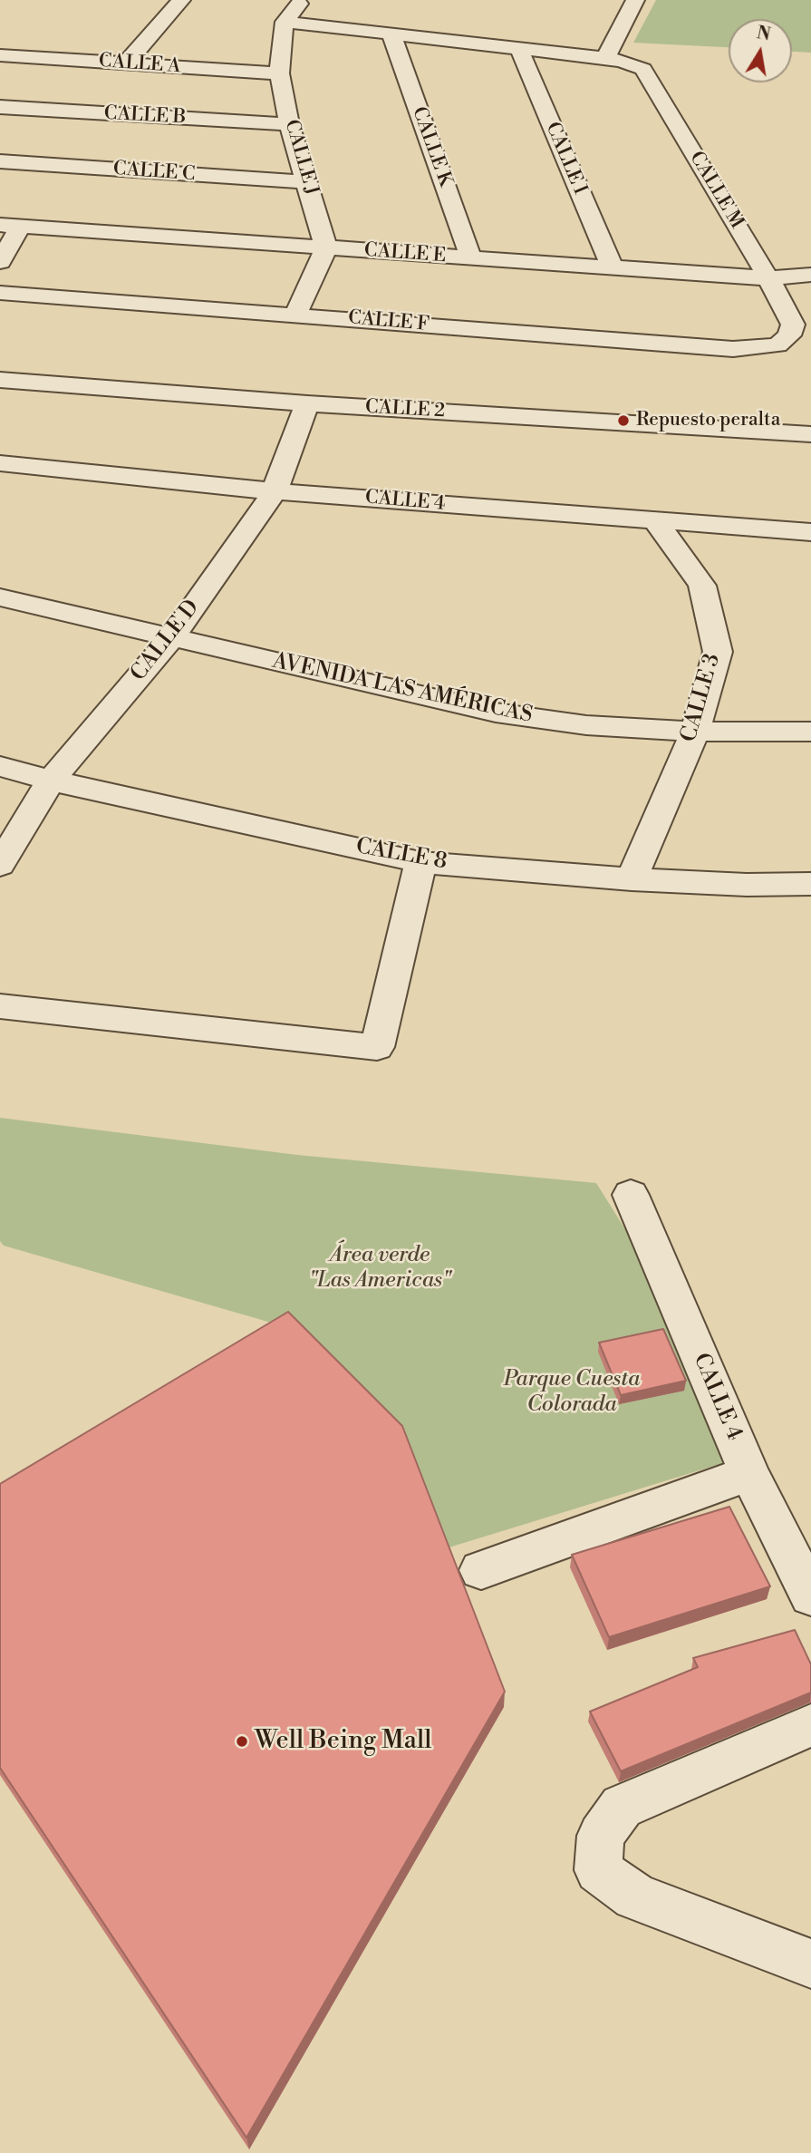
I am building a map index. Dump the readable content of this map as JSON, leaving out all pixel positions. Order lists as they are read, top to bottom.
{
  "streets": {
    "street": [
      "CALLE A",
      "CALLE B",
      "CALLE K",
      "CALLE J",
      "CALLE I",
      "CALLE C",
      "CALLE M",
      "CALLE E",
      "CALLE F",
      "CALLE 2",
      "CALLE 4",
      "CALLE D",
      "AVENIDA LAS AMÉRICAS",
      "CALLE 3",
      "CALLE 8"
    ]
  },
  "crossings": [
    ["CALLE A", "CALLE J"],
    ["CALLE B", "CALLE J"],
    ["CALLE K", "CALLE M"],
    ["CALLE K", "CALLE E"],
    ["CALLE J", "CALLE C"],
    ["CALLE J", "CALLE M"],
    ["CALLE J", "CALLE E"],
    ["CALLE I", "CALLE M"],
    ["CALLE I", "CALLE E"],
    ["CALLE M", "CALLE E"],
    ["CALLE M", "CALLE F"],
    ["CALLE 2", "CALLE D"],
    ["CALLE 4", "CALLE D"],
    ["CALLE 4", "CALLE 3"],
    ["CALLE D", "AVENIDA LAS AMÉRICAS"],
    ["CALLE D", "CALLE 8"],
    ["AVENIDA LAS AMÉRICAS", "CALLE 3"],
    ["CALLE 3", "CALLE 8"]
  ],
  "parks": ["Área verde \"Las Americas\"", "Parque Cuesta Colorada"],
  "places": ["Repuesto peralta", "Well Being Mall"],
  "north": "top"
}
